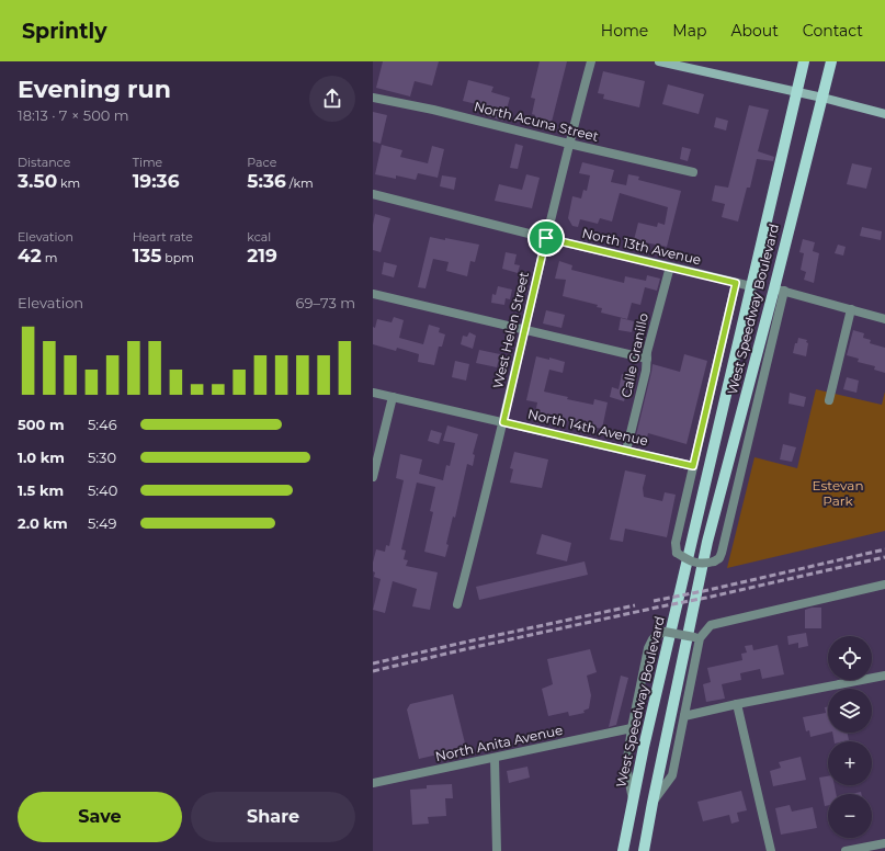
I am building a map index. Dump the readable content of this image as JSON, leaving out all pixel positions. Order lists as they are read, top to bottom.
{
  "streets": {
    "main road": ["West Speedway Boulevard"],
    "street": [
      "North Acuna Street",
      "North 13th Avenue",
      "West Helen Street",
      "Calle Granillo",
      "North 14th Avenue",
      "North Anita Avenue"
    ]
  },
  "crossings": [
    ["North Acuna Street", "West Helen Street"],
    ["North 13th Avenue", "West Speedway Boulevard"],
    ["North 13th Avenue", "West Helen Street"],
    ["North 13th Avenue", "Calle Granillo"],
    ["West Speedway Boulevard", "North 14th Avenue"],
    ["West Helen Street", "North 14th Avenue"],
    ["Calle Granillo", "North 14th Avenue"]
  ],
  "parks": ["Estevan Park"],
  "page": {
    "header": "Sprintly",
    "nav": [
      "Home",
      "Map",
      "About",
      "Contact"
    ],
    "heading": ["Evening run", "18:13 · 7 × 500 m"],
    "stats": [
      ["Distance", "3.50 km"],
      ["Time", "19:36"],
      ["Pace", "5:36 /km"],
      ["Elevation", "42 m"],
      ["Heart rate", "135 bpm"],
      ["kcal", "219"]
    ],
    "chart": ["Elevation", "69–73 m"],
    "list": [
      {
        "name": "500 m",
        "note": "5:46"
      },
      {
        "name": "1.0 km",
        "note": "5:30"
      },
      {
        "name": "1.5 km",
        "note": "5:40"
      },
      {
        "name": "2.0 km",
        "note": "5:49"
      }
    ],
    "map_buttons": ["+", "−"],
    "buttons": ["Save", "Share"]
  }
}
